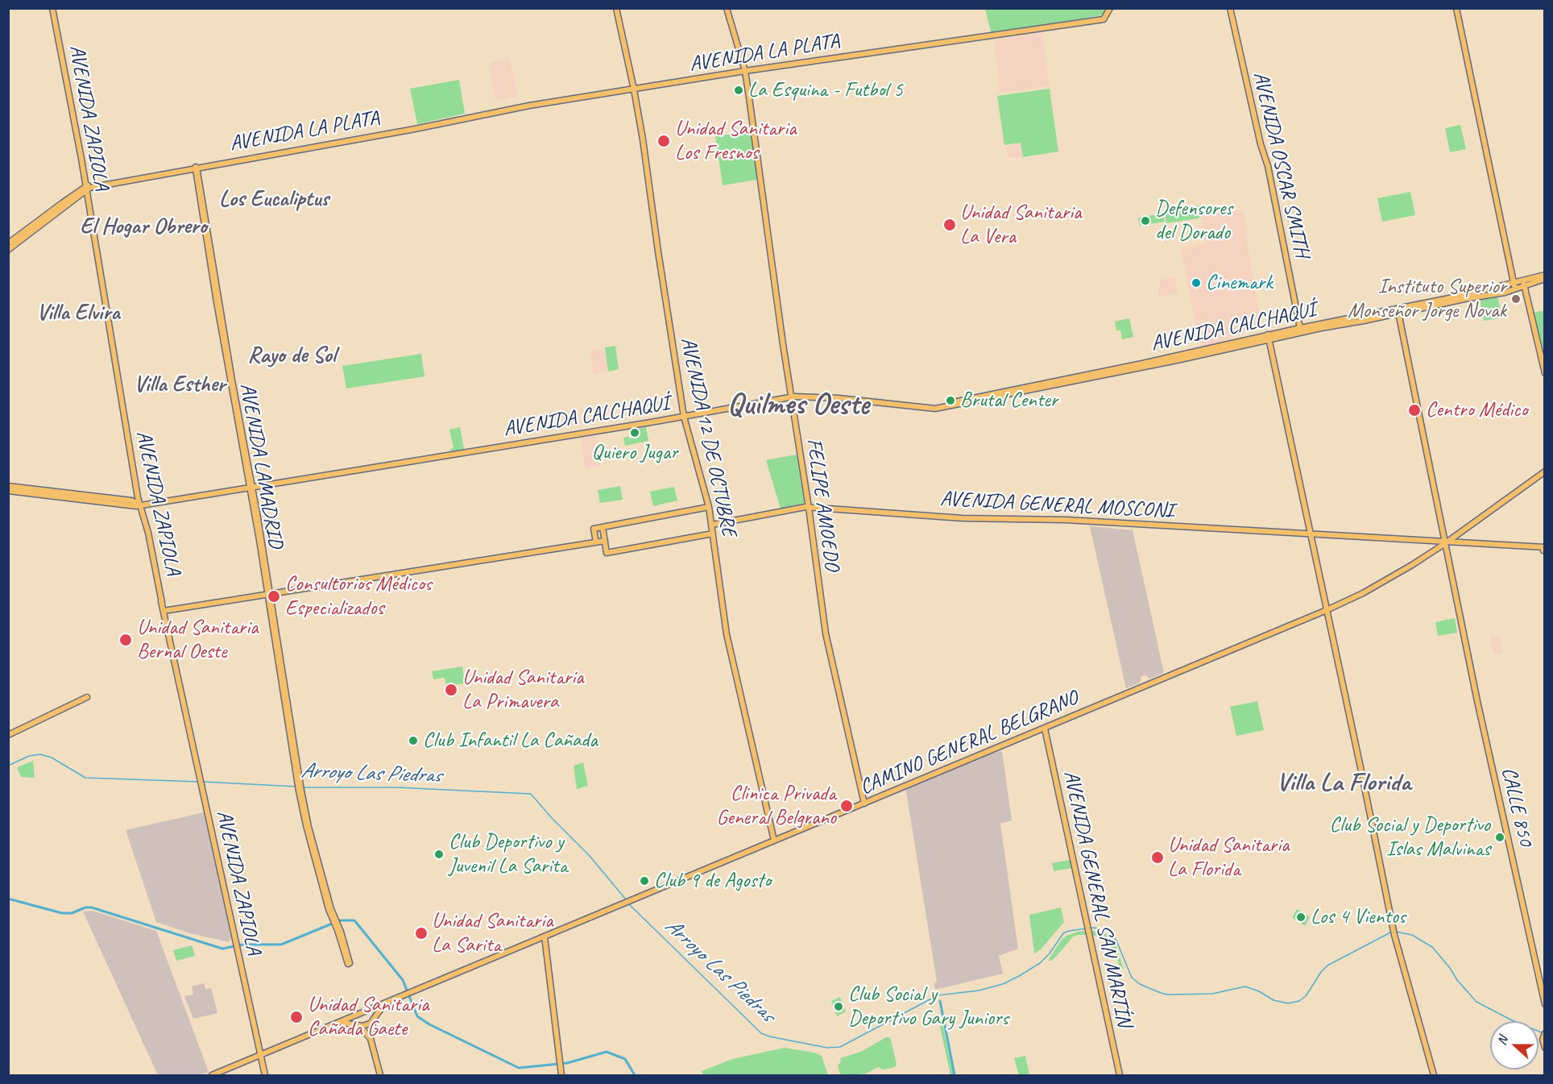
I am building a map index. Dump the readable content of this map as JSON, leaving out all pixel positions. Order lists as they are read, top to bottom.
{
  "streets": {
    "main road": [
      "AVENIDA LA PLATA",
      "AVENIDA ZAPIOLA",
      "AVENIDA OSCAR SMITH",
      "AVENIDA CALCHAQUÍ",
      "AVENIDA 12 DE OCTUBRE",
      "AVENIDA LAMADRID",
      "FELIPE AMOEDO",
      "AVENIDA GENERAL MOSCONI",
      "CAMINO GENERAL BELGRANO",
      "CALLE 850",
      "AVENIDA GENERAL SAN MARTÍN"
    ]
  },
  "crossings": [
    ["AVENIDA LA PLATA", "AVENIDA ZAPIOLA"],
    ["AVENIDA LA PLATA", "AVENIDA 12 DE OCTUBRE"],
    ["AVENIDA LA PLATA", "AVENIDA LAMADRID"],
    ["AVENIDA LA PLATA", "FELIPE AMOEDO"],
    ["AVENIDA ZAPIOLA", "AVENIDA CALCHAQUÍ"],
    ["AVENIDA OSCAR SMITH", "AVENIDA CALCHAQUÍ"],
    ["AVENIDA CALCHAQUÍ", "AVENIDA 12 DE OCTUBRE"],
    ["AVENIDA CALCHAQUÍ", "AVENIDA LAMADRID"],
    ["AVENIDA CALCHAQUÍ", "FELIPE AMOEDO"],
    ["AVENIDA CALCHAQUÍ", "CALLE 850"],
    ["AVENIDA 12 DE OCTUBRE", "AVENIDA GENERAL MOSCONI"],
    ["AVENIDA 12 DE OCTUBRE", "CAMINO GENERAL BELGRANO"],
    ["FELIPE AMOEDO", "AVENIDA GENERAL MOSCONI"],
    ["FELIPE AMOEDO", "CAMINO GENERAL BELGRANO"],
    ["AVENIDA GENERAL MOSCONI", "CAMINO GENERAL BELGRANO"],
    ["AVENIDA GENERAL MOSCONI", "CALLE 850"],
    ["CAMINO GENERAL BELGRANO", "CALLE 850"],
    ["CAMINO GENERAL BELGRANO", "AVENIDA GENERAL SAN MARTÍN"]
  ],
  "districts": [
    "Los Eucaliptus",
    "El Hogar Obrero",
    "Villa Elvira",
    "Rayo de Sol",
    "Villa Esther",
    "Quilmes Oeste",
    "Villa La Florida"
  ],
  "water": ["Arroyo Las Piedras"],
  "places": [
    "La Esquina - Futbol 5",
    "Unidad Sanitaria Los Fresnos",
    "Defensores del Dorado",
    "Unidad Sanitaria La Vera",
    "Cinemark",
    "Instituto Superior Monseñor Jorge Novak",
    "Brutal Center",
    "Centro Médico",
    "Quiero Jugar",
    "Consultorios Médicos Especializados",
    "Unidad Sanitaria Bernal Oeste",
    "Unidad Sanitaria La Primavera",
    "Club Infantil La Cañada",
    "Clinica Privada General Belgrano",
    "Club Social y Deportivo Islas Malvinas",
    "Club Deportivo y Juvenil La Sarita",
    "Unidad Sanitaria La Florida",
    "Club 9 de Agosto",
    "Los 4 Vientos",
    "Unidad Sanitaria La Sarita",
    "Club Social y Deportivo Gary Juniors",
    "Unidad Sanitaria Cañada Gaete"
  ],
  "north": "left"
}
